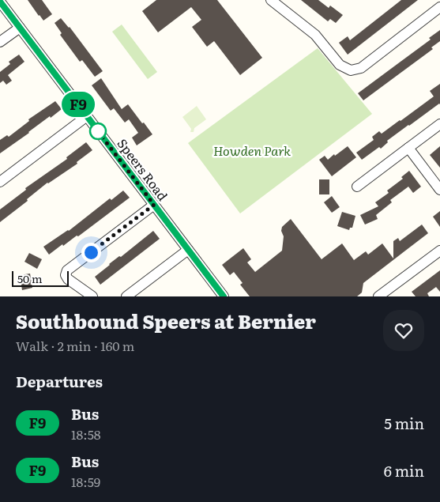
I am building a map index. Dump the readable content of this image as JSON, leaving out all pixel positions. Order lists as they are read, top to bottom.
{
  "streets": {
    "street": ["Speers Road"]
  },
  "parks": ["Howden Park"],
  "lines": ["bus line F9"],
  "scale_bar": "50 m",
  "page": {
    "on_map": "F9",
    "scale": "50 m",
    "heading": [
      ["Southbound Speers at Bernier", "Walk · 2 min · 160 m"],
      "Departures"
    ],
    "list": [
      {
        "mark": "F9",
        "name": "Bus",
        "note": "18:58",
        "value": "5 min"
      },
      {
        "mark": "F9",
        "name": "Bus",
        "note": "18:59",
        "value": "6 min"
      }
    ]
  }
}
